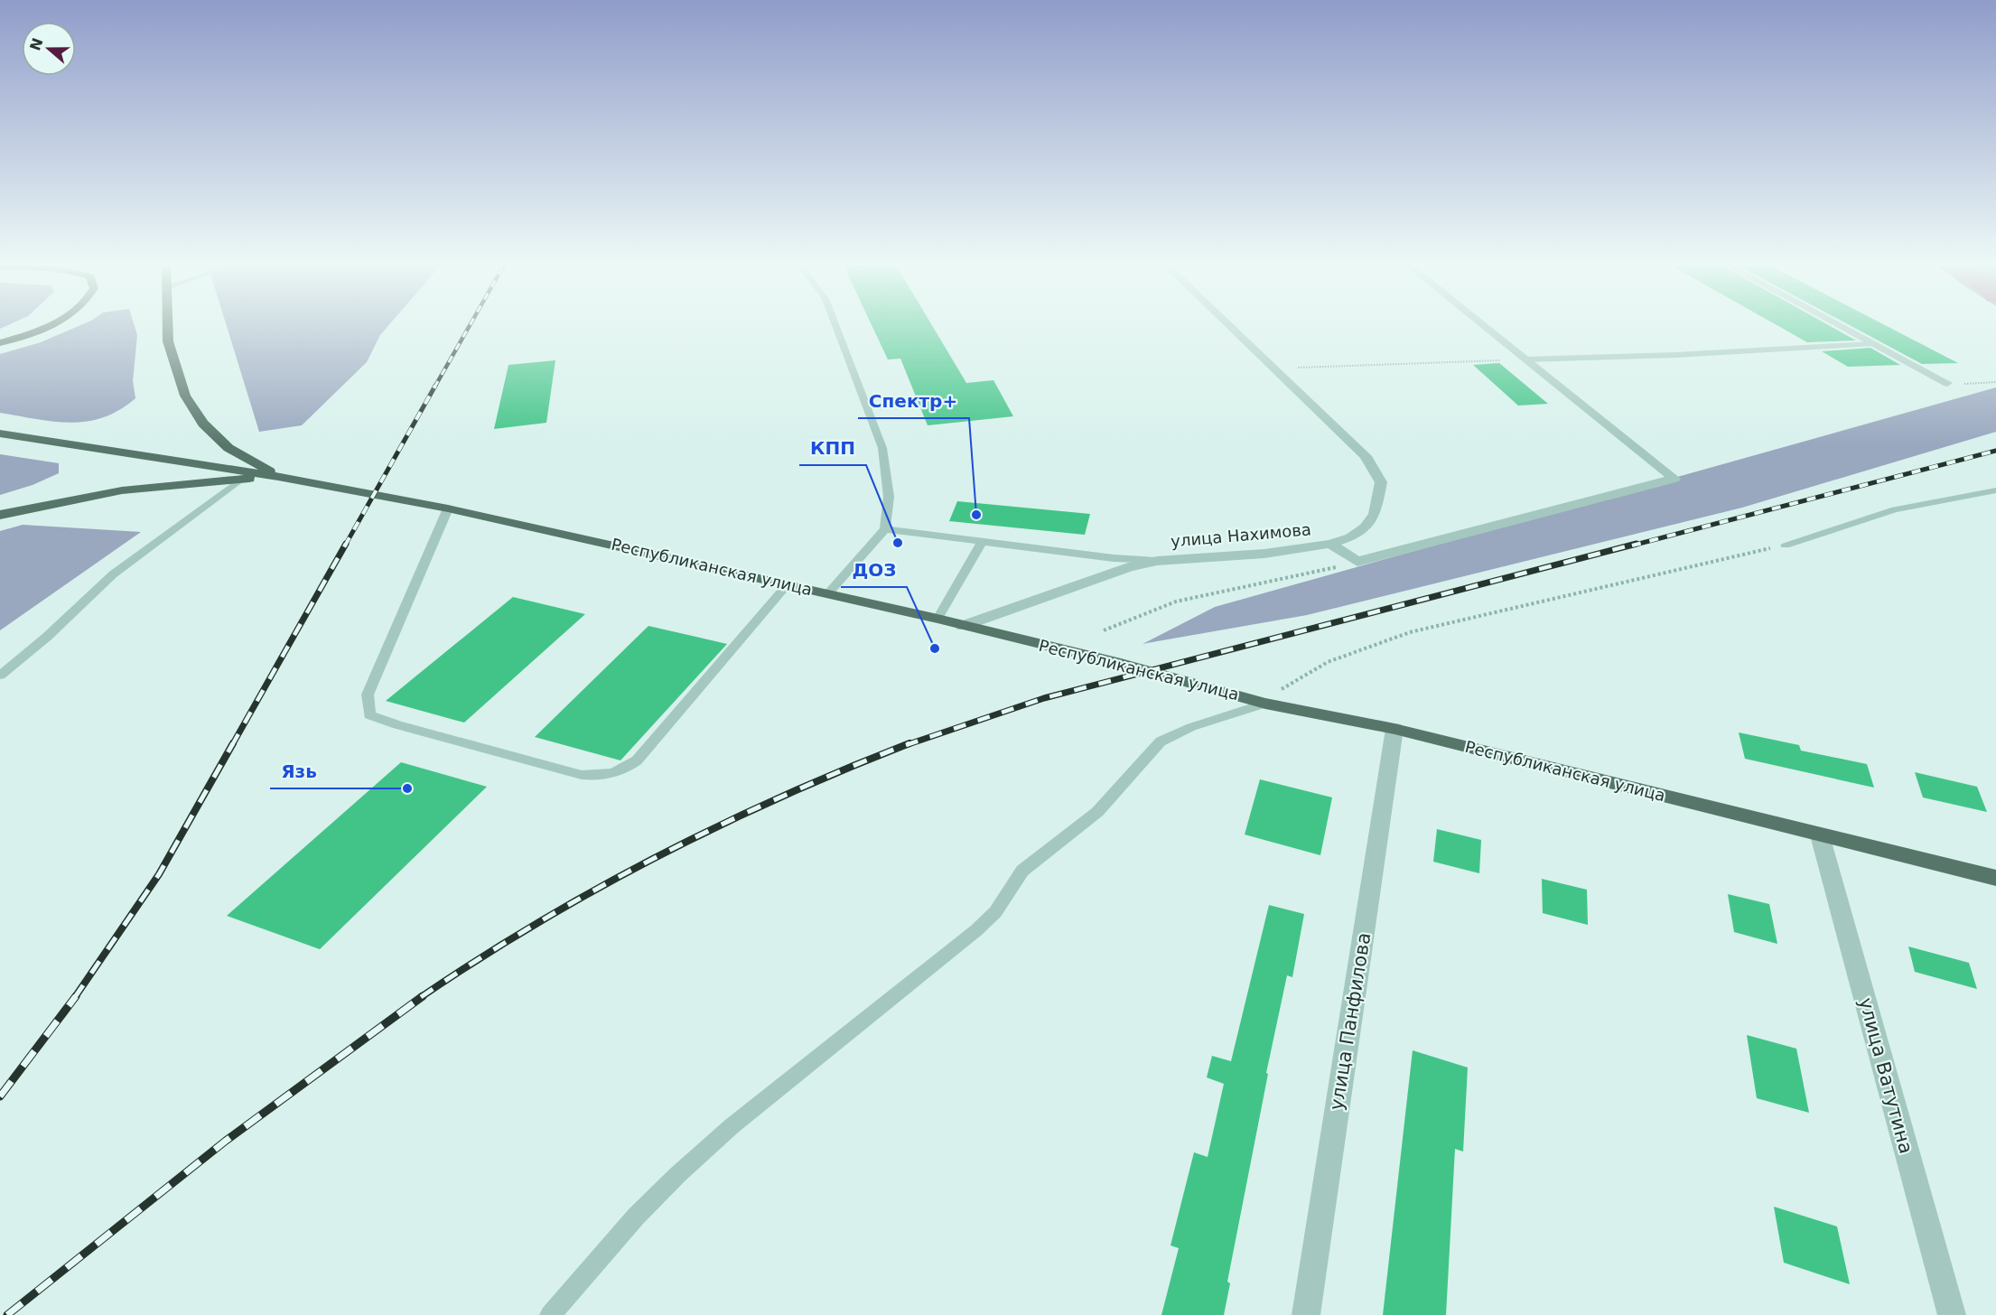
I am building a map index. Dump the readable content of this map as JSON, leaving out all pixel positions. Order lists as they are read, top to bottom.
{
  "streets": {
    "main road": ["Республиканская улица"],
    "street": ["улица Нахимова", "улица Панфилова", "улица Ватутина"]
  },
  "crossings": [
    ["улица Нахимова", "Республиканская улица"],
    ["Республиканская улица", "улица Панфилова"],
    ["Республиканская улица", "улица Ватутина"]
  ],
  "places": [
    "Спектр+",
    "КПП",
    "ДОЗ",
    "Язь"
  ],
  "north": "left"
}
